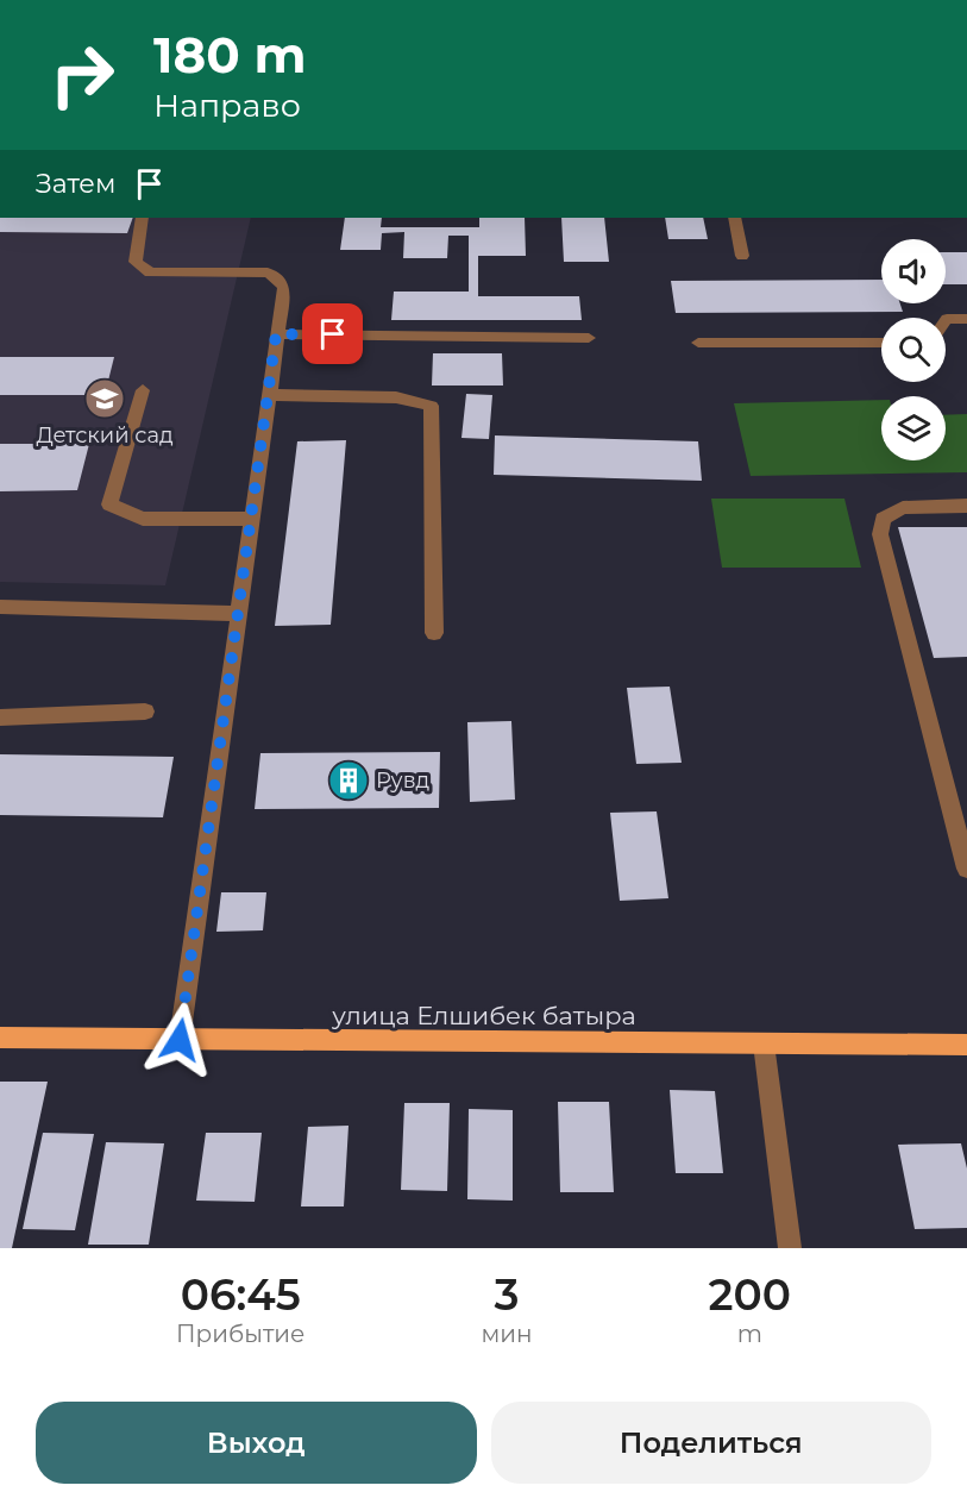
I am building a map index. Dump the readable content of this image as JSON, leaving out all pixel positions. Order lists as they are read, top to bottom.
{
  "streets": {
    "main road": ["улица Елшибек батыра"]
  },
  "places": {
    "school or university": ["Детский сад"],
    "building": ["Рувд"]
  },
  "page": {
    "turn": ["180 m", "Направо"],
    "then": "Затем",
    "eta": [
      "06:45",
      "Прибытие",
      "3",
      "мин",
      "200",
      "m"
    ],
    "buttons": ["Выход", "Поделиться"]
  }
}
